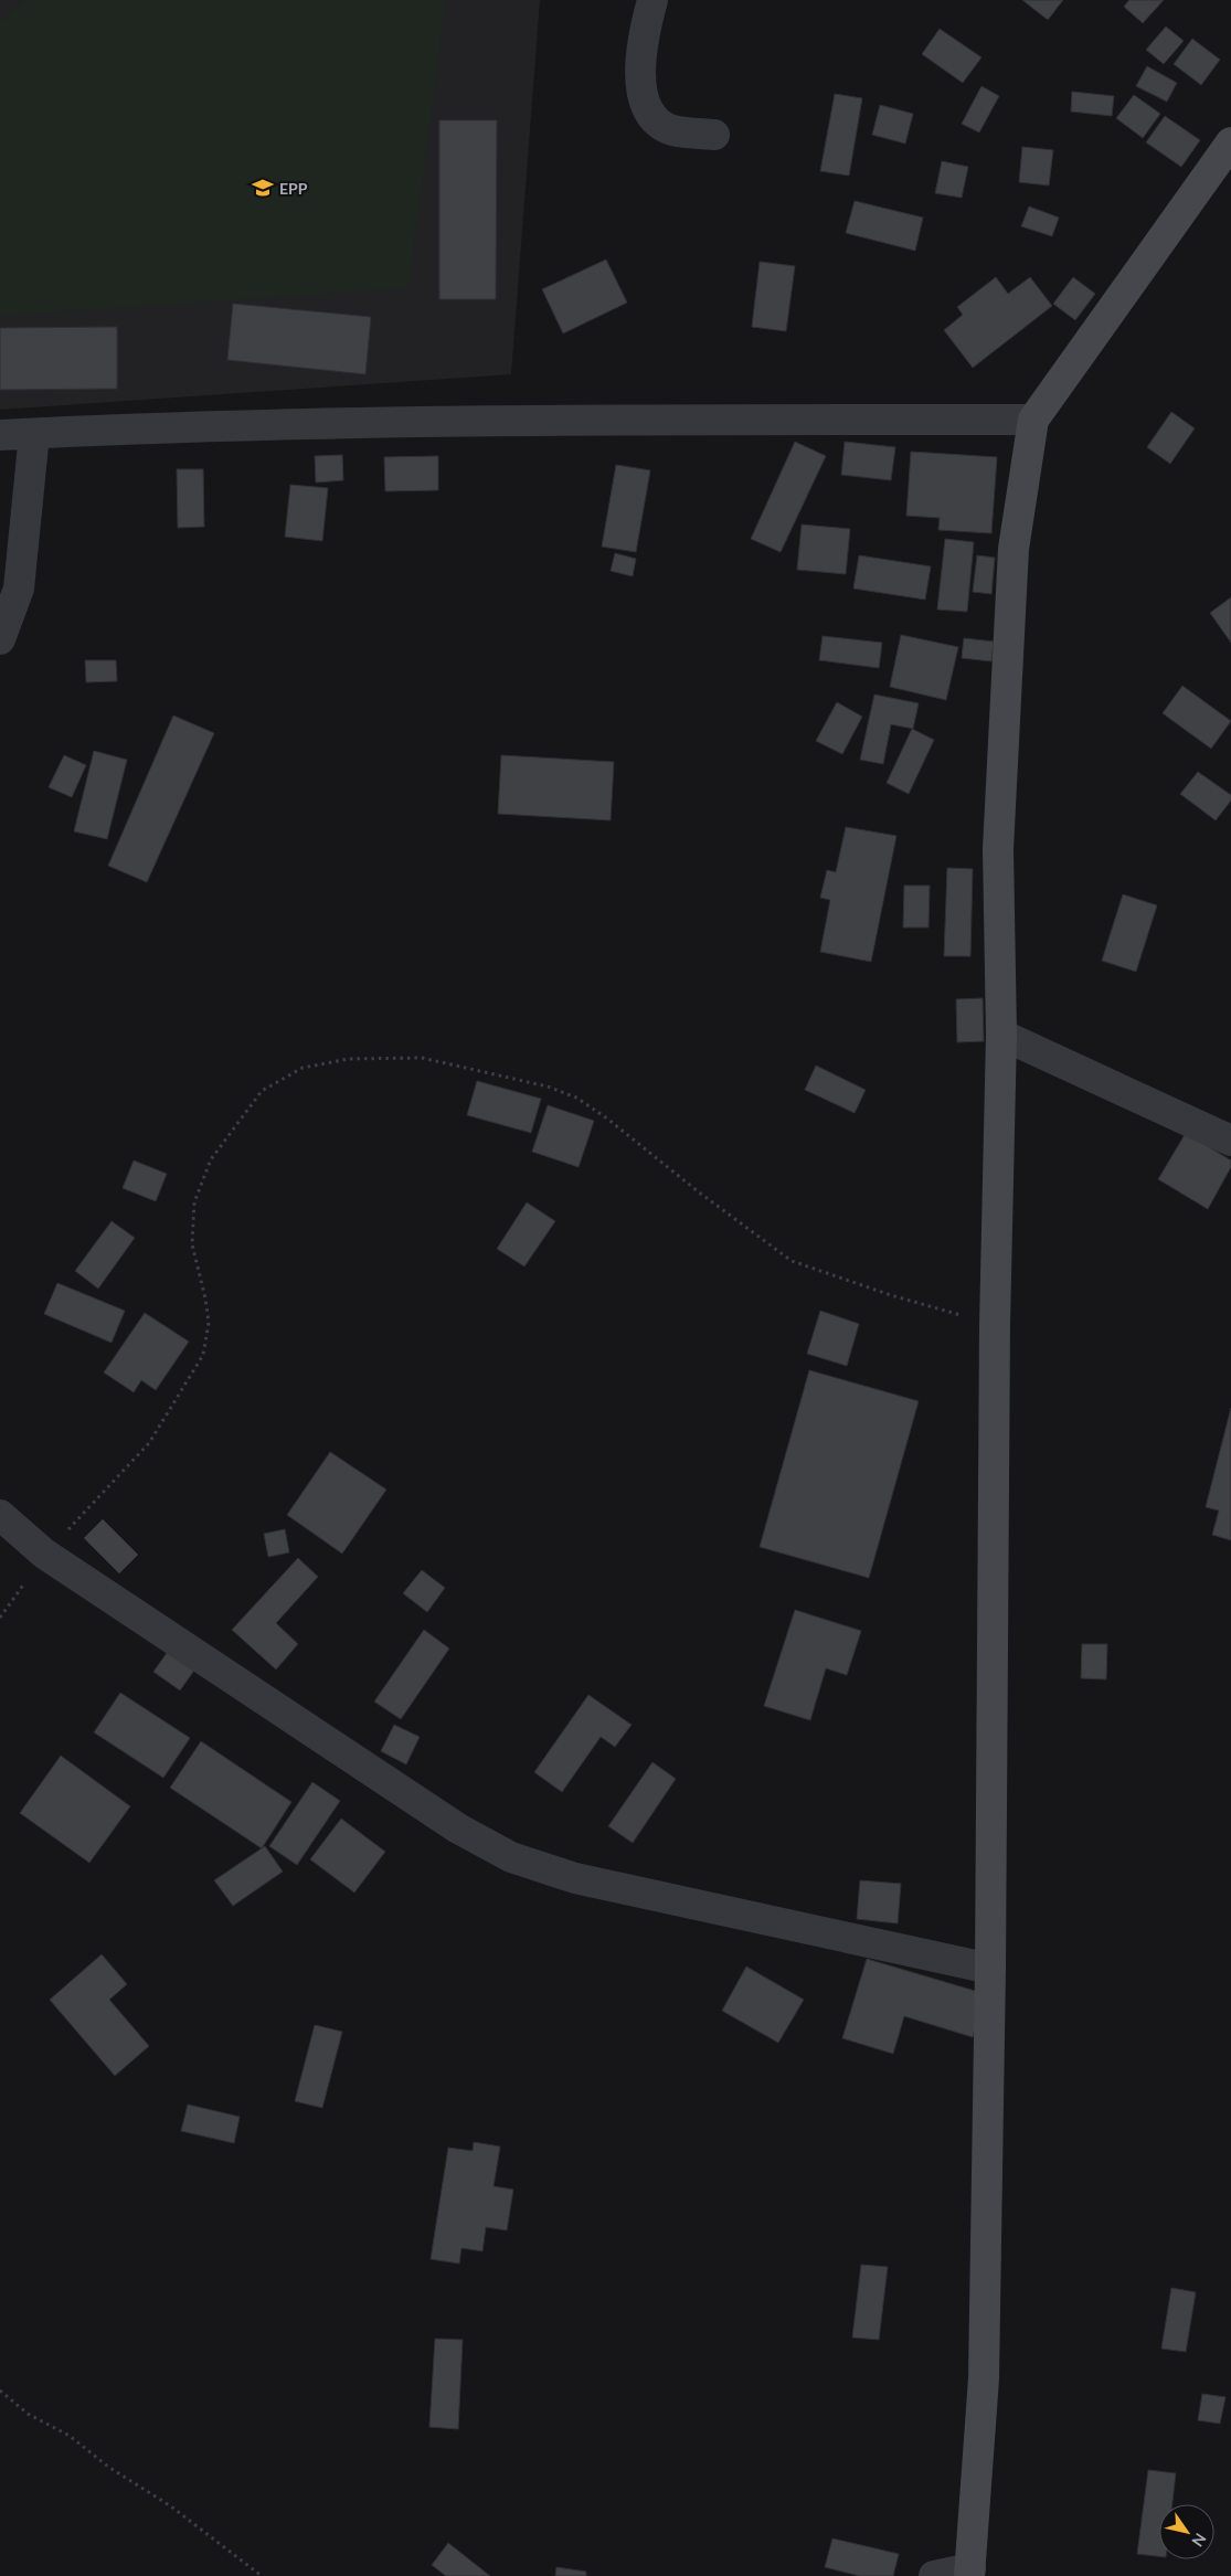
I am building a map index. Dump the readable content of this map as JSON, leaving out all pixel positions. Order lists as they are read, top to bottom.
{
  "places": {
    "school or university": ["EPP"]
  },
  "north": "bottom right"
}
